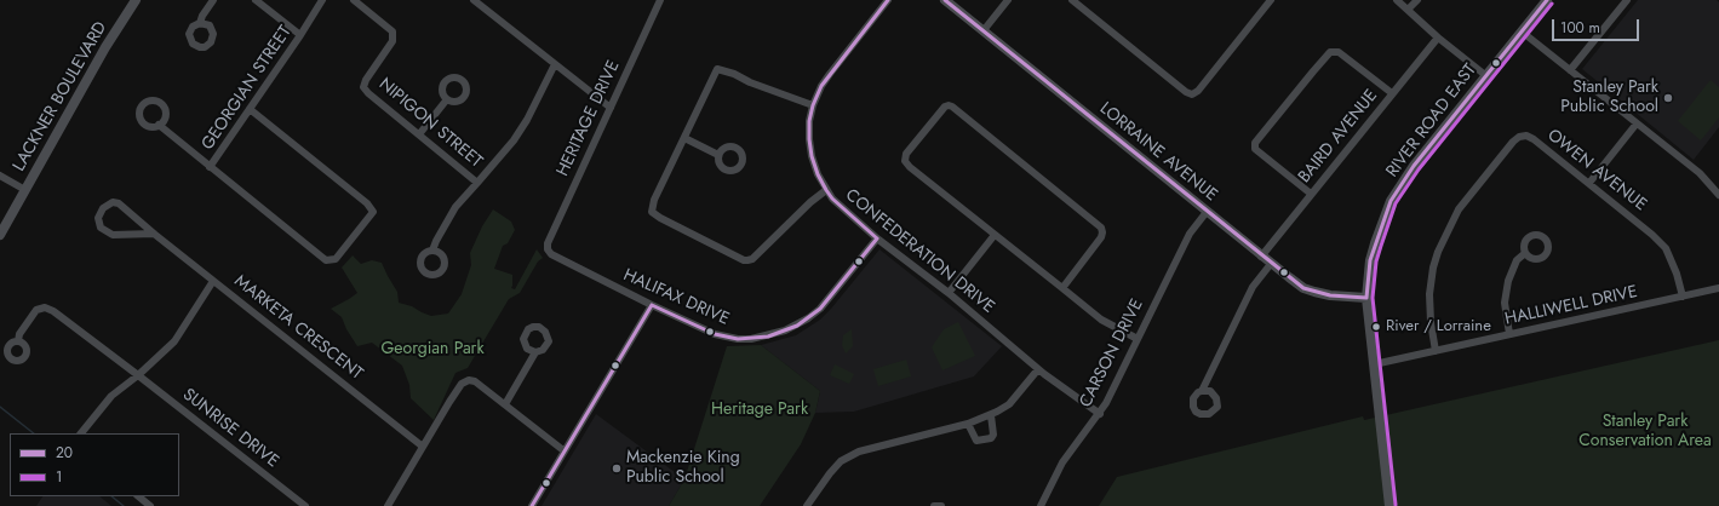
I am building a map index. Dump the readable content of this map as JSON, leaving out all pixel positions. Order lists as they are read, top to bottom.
{
  "streets": {
    "street": [
      "GEORGIAN STREET",
      "LACKNER BOULEVARD",
      "HERITAGE DRIVE",
      "RIVER ROAD EAST",
      "NIPIGON STREET",
      "BAIRD AVENUE",
      "LORRAINE AVENUE",
      "OWEN AVENUE",
      "CONFEDERATION DRIVE",
      "HALIFAX DRIVE",
      "HALLIWELL DRIVE",
      "MARKETA CRESCENT",
      "CARSON DRIVE",
      "SUNRISE DRIVE"
    ]
  },
  "crossings": [
    ["HERITAGE DRIVE", "HALIFAX DRIVE"],
    ["RIVER ROAD EAST", "LORRAINE AVENUE"],
    ["RIVER ROAD EAST", "HALLIWELL DRIVE"],
    ["BAIRD AVENUE", "LORRAINE AVENUE"],
    ["LORRAINE AVENUE", "CARSON DRIVE"],
    ["OWEN AVENUE", "HALLIWELL DRIVE"],
    ["CONFEDERATION DRIVE", "HALIFAX DRIVE"],
    ["CONFEDERATION DRIVE", "CARSON DRIVE"]
  ],
  "parks": ["Georgian Park", "Heritage Park", "Stanley Park Conservation Area"],
  "places": ["Stanley Park Public School", "River / Lorraine", "Mackenzie King Public School"],
  "lines": ["transit line 20", "transit line 1"],
  "legend": ["20", "1"],
  "scale_bar": "100 m"
}
